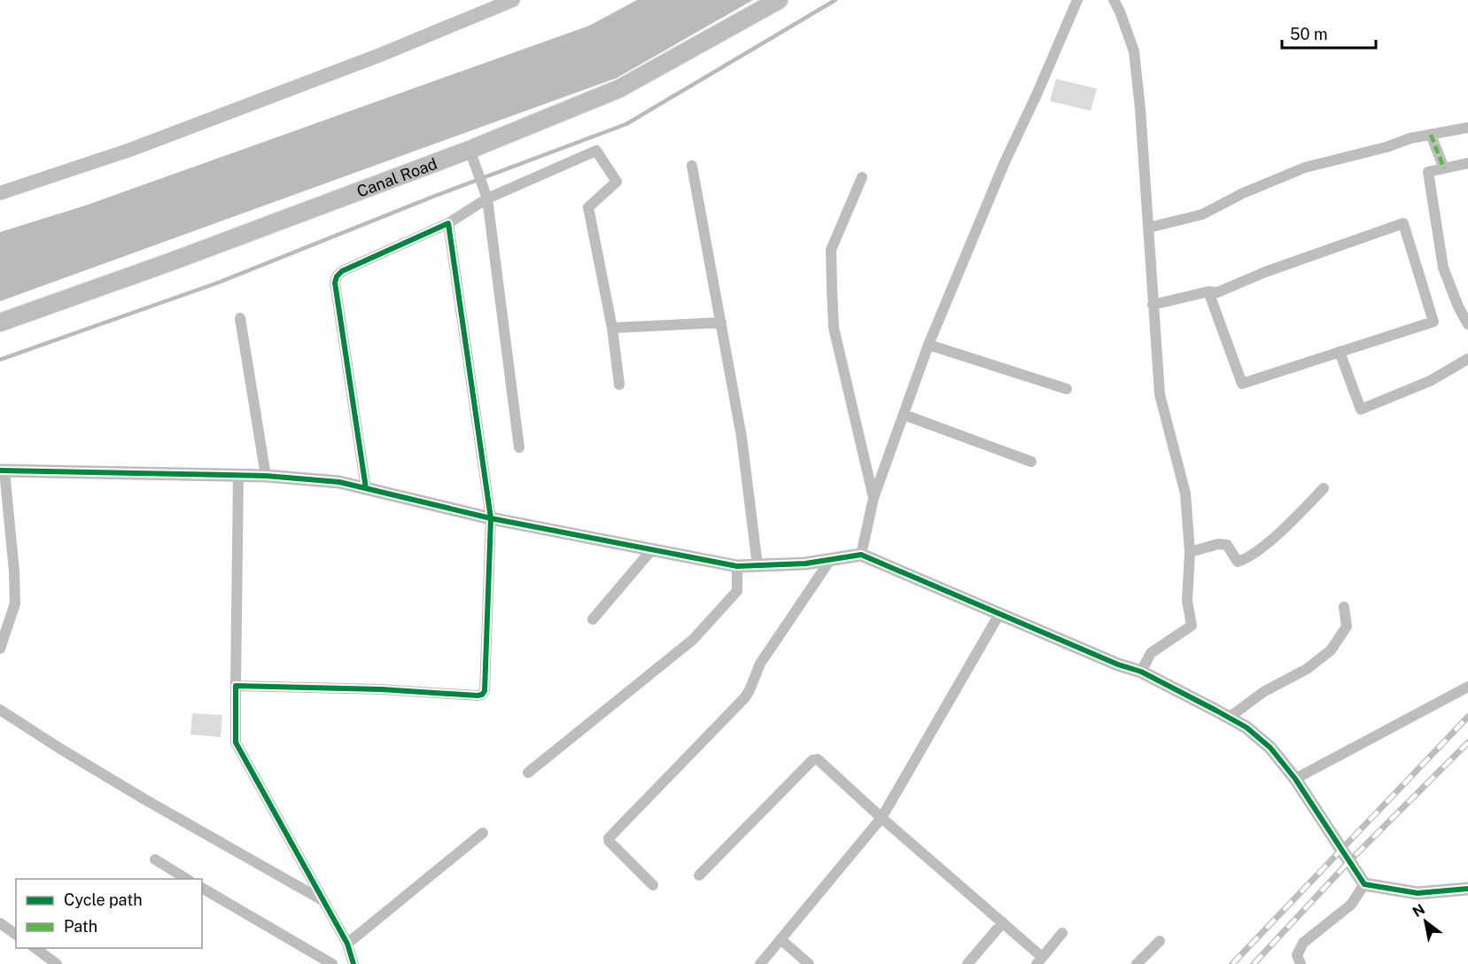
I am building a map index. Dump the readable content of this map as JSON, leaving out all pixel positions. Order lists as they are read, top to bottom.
{
  "streets": {
    "main road": ["Canal Road"]
  },
  "legend": ["Cycle path", "Path"],
  "scale_bar": "50 m",
  "north": "top left"
}
